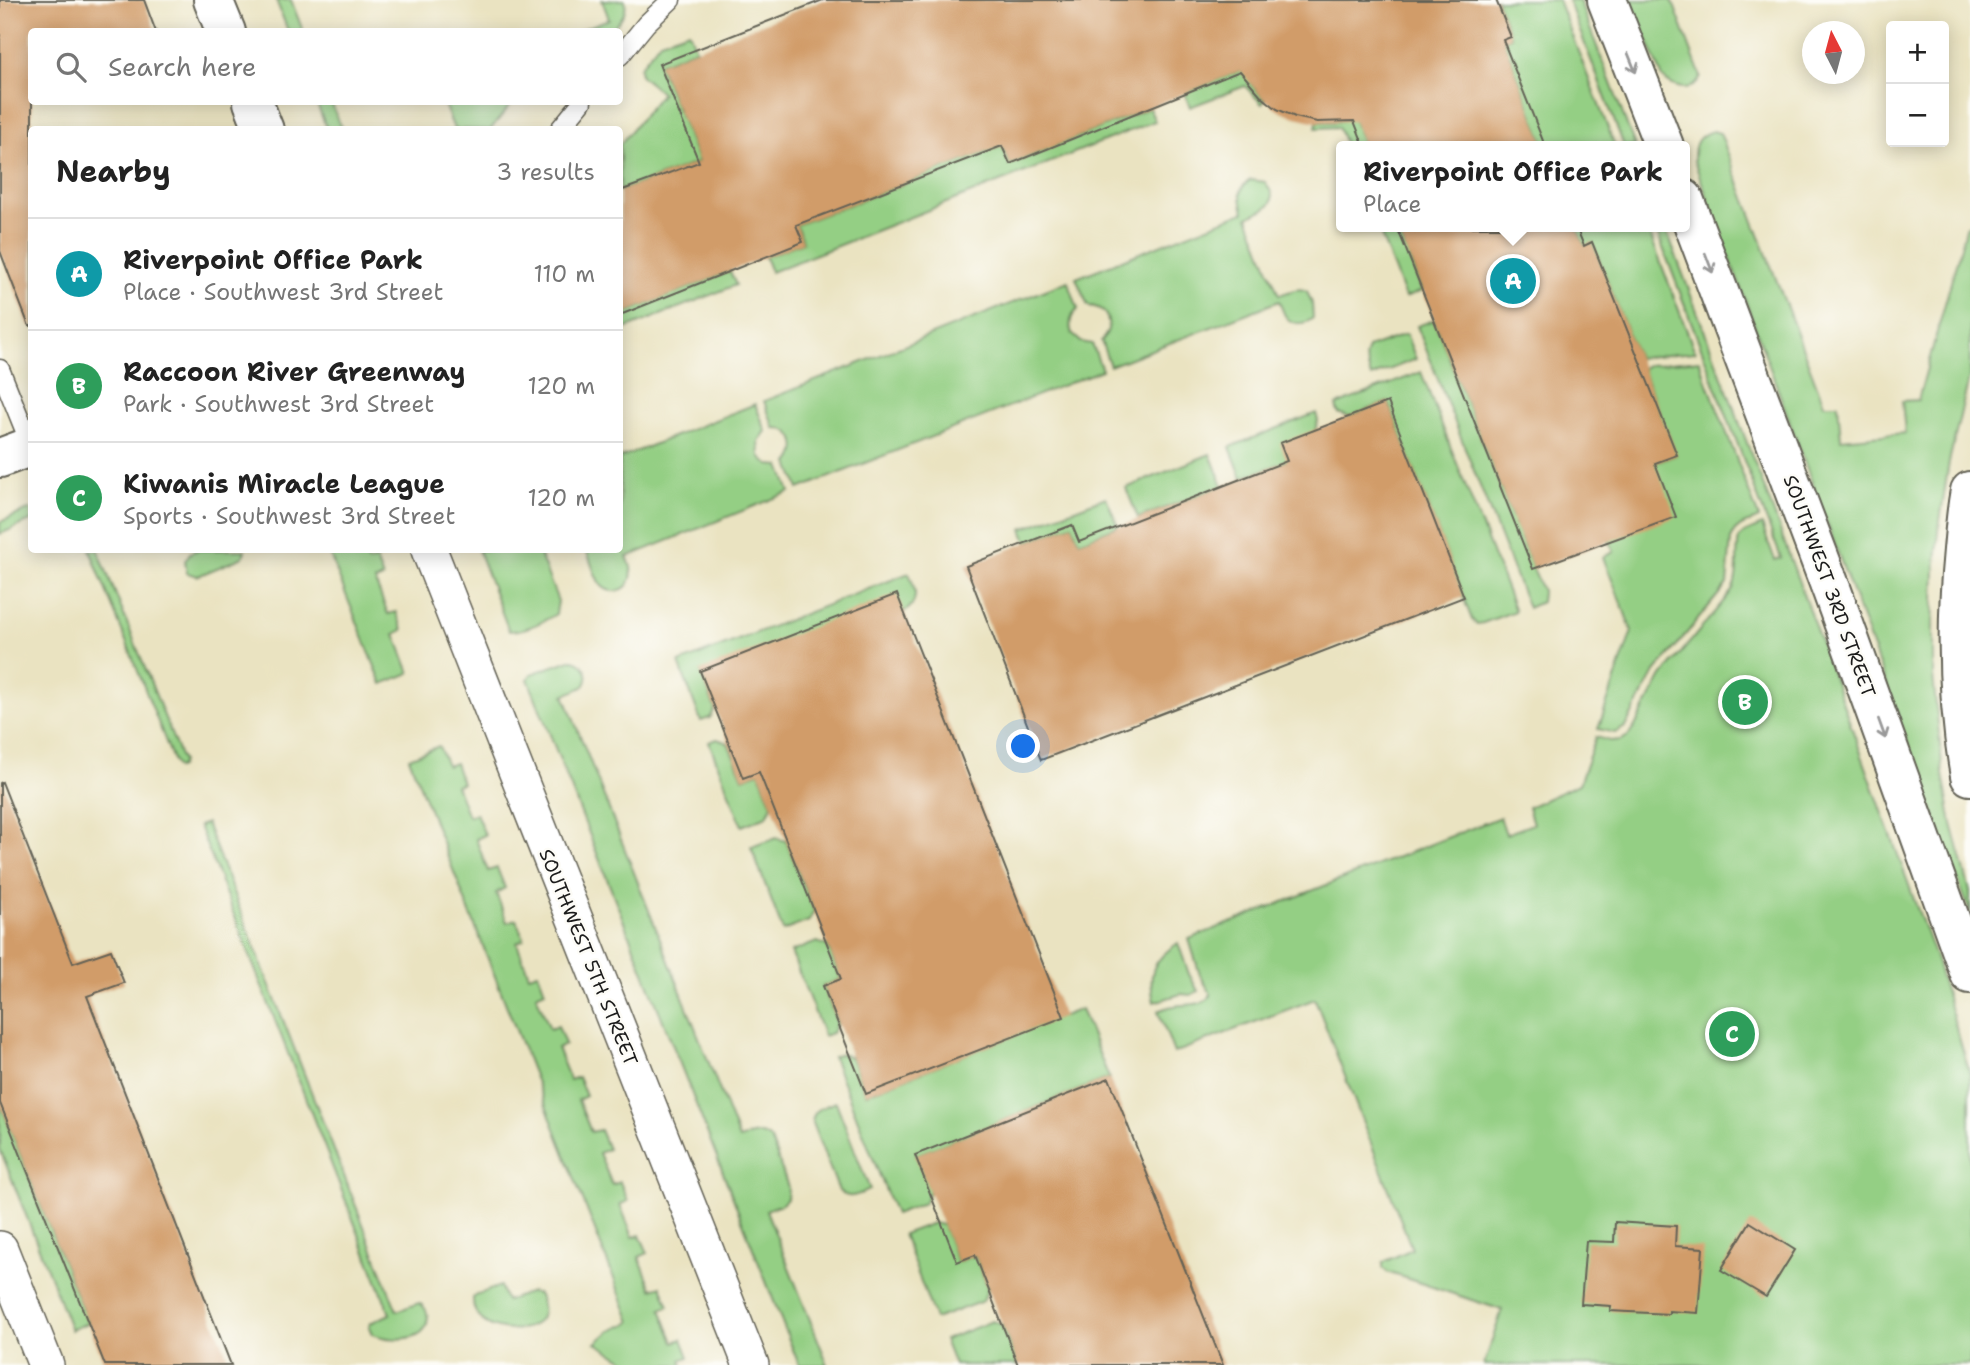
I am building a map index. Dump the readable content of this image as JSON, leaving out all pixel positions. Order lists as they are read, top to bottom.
{
  "streets": {
    "main road": ["SOUTHWEST 3RD STREET"],
    "street": ["SOUTHWEST 5TH STREET"]
  },
  "north": "top",
  "page": {
    "map_buttons": ["+", "−"],
    "search": "Search here",
    "heading": ["Nearby", "3 results"],
    "popup": ["Riverpoint Office Park", "Place"],
    "list": [
      {
        "mark": "A",
        "name": "Riverpoint Office Park",
        "note": "Place · Southwest 3rd Street",
        "value": "110 m"
      },
      {
        "mark": "B",
        "name": "Raccoon River Greenway",
        "note": "Park · Southwest 3rd Street",
        "value": "120 m"
      },
      {
        "mark": "C",
        "name": "Kiwanis Miracle League",
        "note": "Sports · Southwest 3rd Street",
        "value": "120 m"
      }
    ],
    "pins": ["A", "B", "C"]
  }
}
